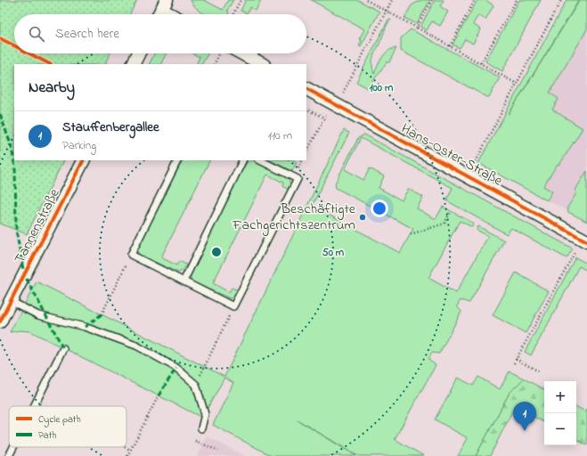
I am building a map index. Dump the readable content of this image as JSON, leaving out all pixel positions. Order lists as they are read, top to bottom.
{
  "streets": {
    "street": ["Hans-Oster-Straße", "Tannenstraße"]
  },
  "places": ["Beschäftigte Fachgerichtszentrum"],
  "legend": ["Cycle path", "Path"],
  "page": {
    "search": "Search here",
    "heading": "Nearby",
    "list": [
      {
        "mark": "1",
        "name": "Stauffenbergallee",
        "note": "Parking",
        "value": "110 m"
      }
    ],
    "map_buttons": ["+", "−"],
    "pins": "1"
  },
  "rings": ["100 m", "50 m"]
}
